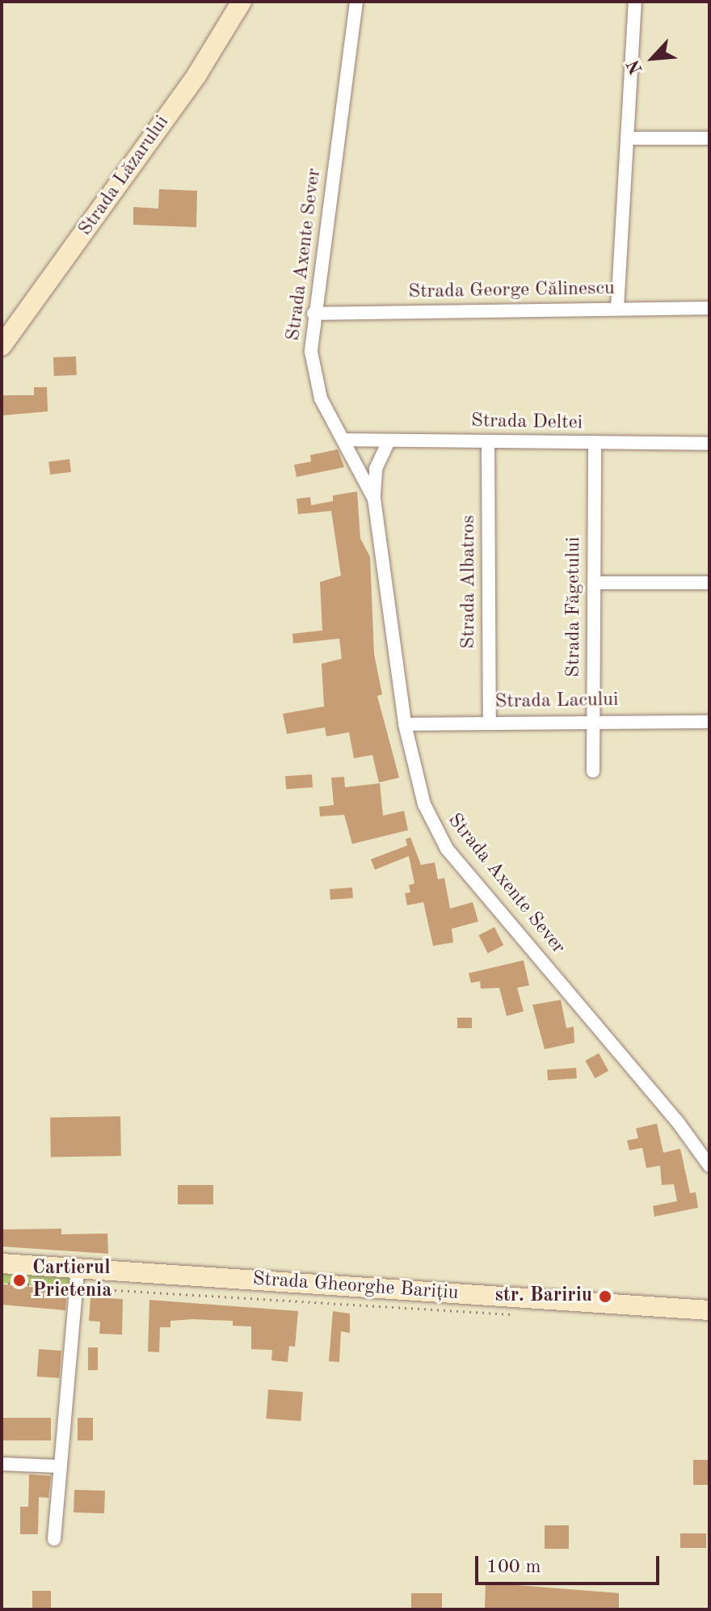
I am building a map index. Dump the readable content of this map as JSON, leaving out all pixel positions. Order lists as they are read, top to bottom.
{
  "streets": {
    "main road": ["Strada Lăzarului", "Strada Gheorghe Barițiu"],
    "street": [
      "Strada Axente Sever",
      "Strada George Călinescu",
      "Strada Deltei",
      "Strada Albatros",
      "Strada Făgetului",
      "Strada Lacului"
    ]
  },
  "crossings": [
    ["Strada Axente Sever", "Strada George Călinescu"],
    ["Strada Axente Sever", "Strada Deltei"],
    ["Strada Axente Sever", "Strada Lacului"],
    ["Strada Deltei", "Strada Albatros"],
    ["Strada Deltei", "Strada Făgetului"],
    ["Strada Albatros", "Strada Lacului"],
    ["Strada Făgetului", "Strada Lacului"]
  ],
  "places": ["Cartierul Prietenia", "str. Baririu"],
  "scale_bar": "100 m",
  "north": "bottom left"
}
